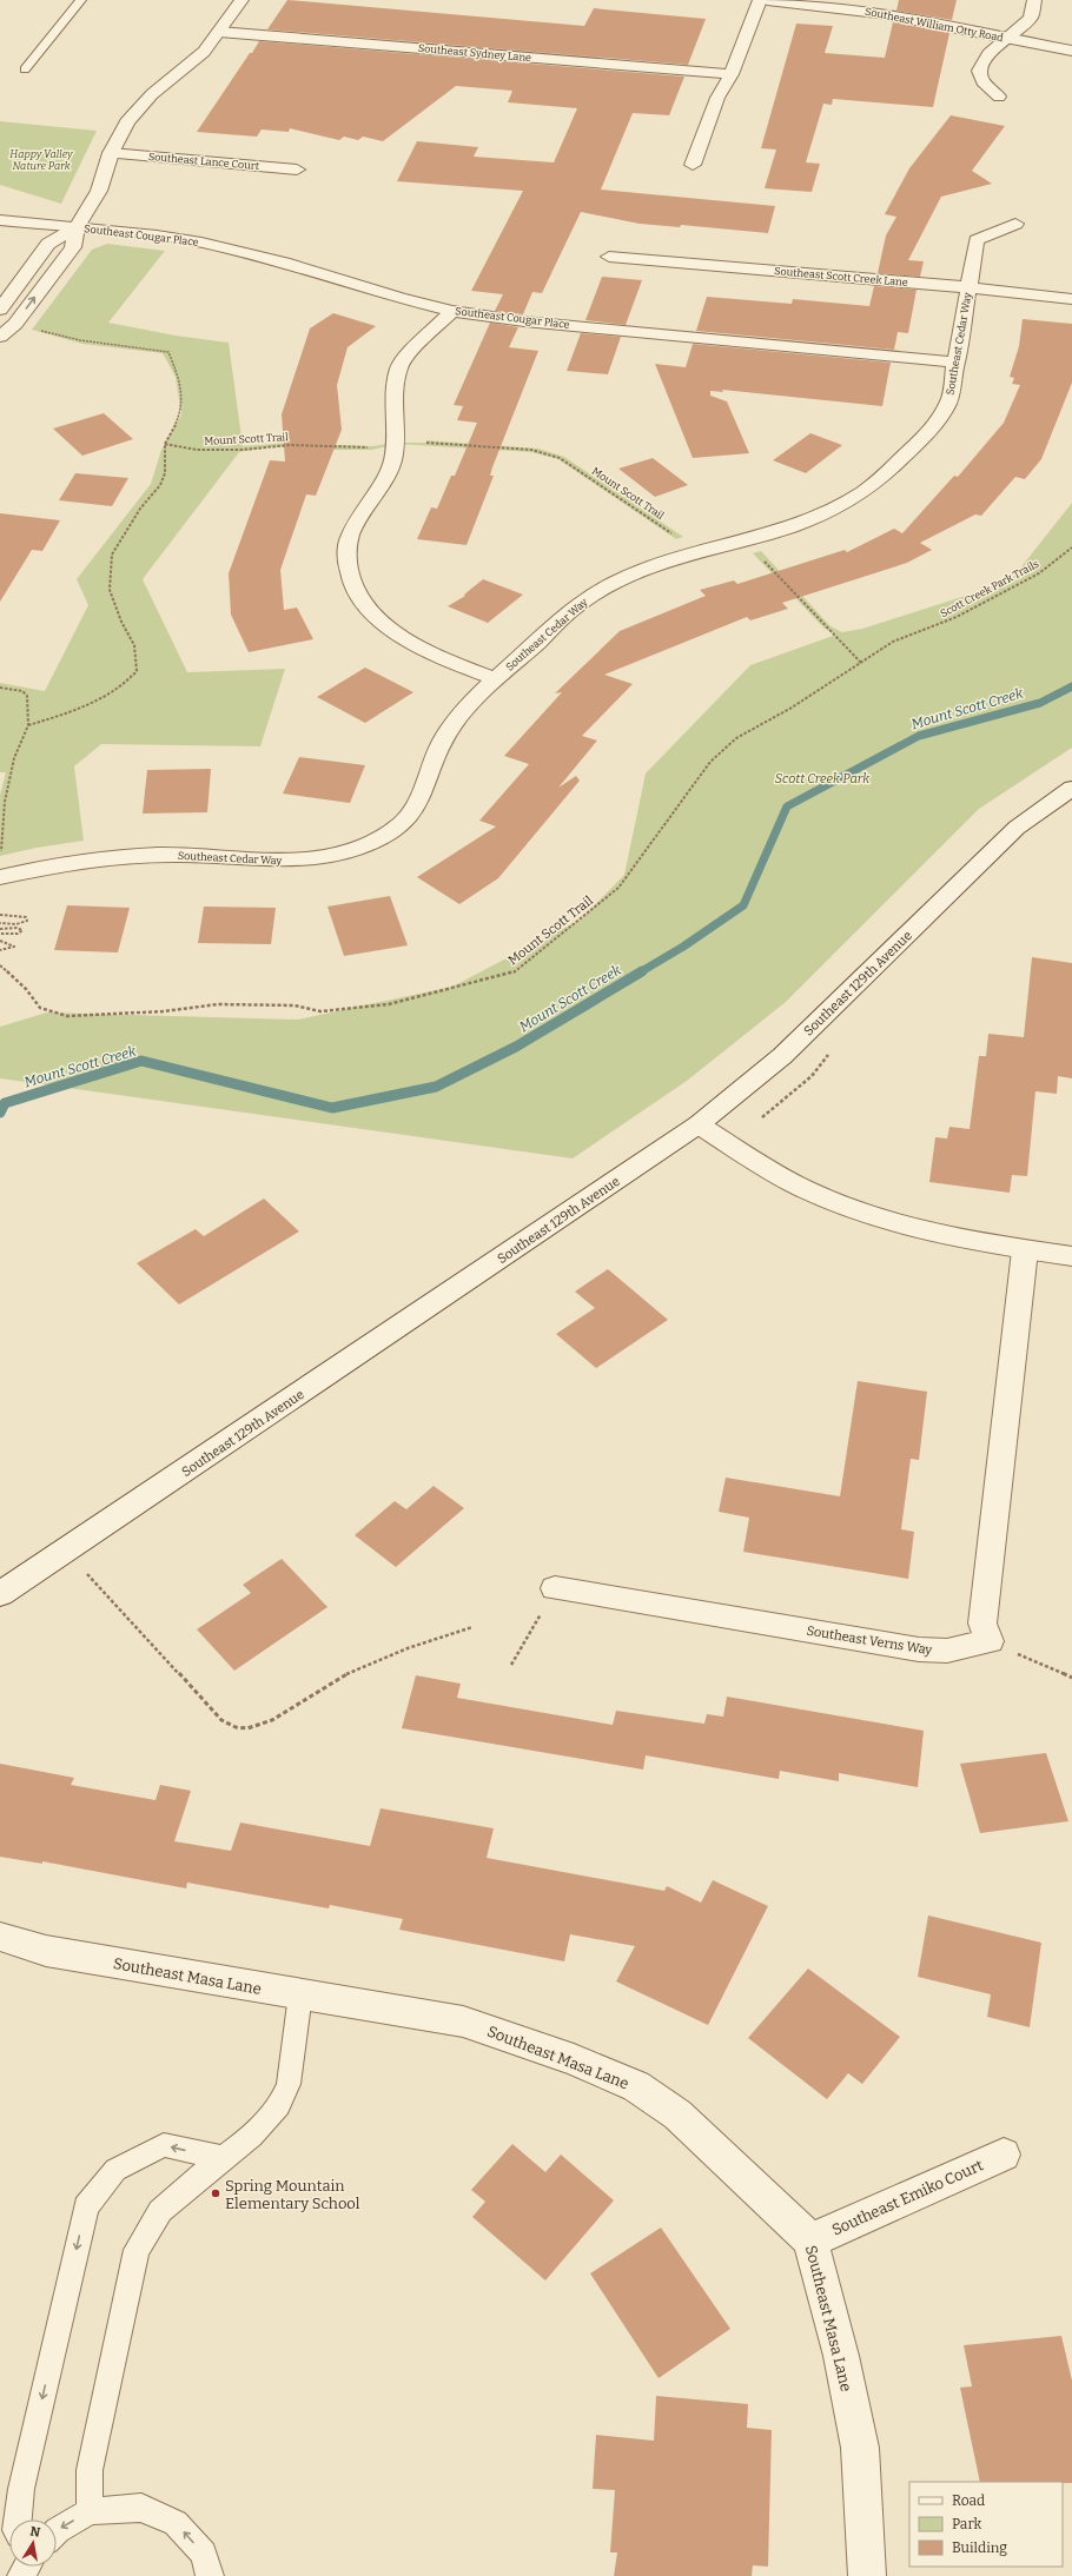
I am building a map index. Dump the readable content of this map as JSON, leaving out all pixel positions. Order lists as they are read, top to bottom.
{
  "streets": {
    "street": [
      "Southeast William Otty Road",
      "Southeast Sydney Lane",
      "Southeast Lance Court",
      "Southeast Cougar Place",
      "Southeast Scott Creek Lane",
      "Southeast Cedar Way",
      "Southeast 129th Avenue",
      "Southeast Verns Way",
      "Southeast Masa Lane",
      "Southeast Emiko Court"
    ],
    "path": ["Mount Scott Trail", "Scott Creek Park Trails"]
  },
  "crossings": [
    ["Southeast Cougar Place", "Southeast Cedar Way"],
    ["Southeast Scott Creek Lane", "Southeast Cedar Way"],
    ["Mount Scott Trail", "Scott Creek Park Trails"],
    ["Southeast Masa Lane", "Southeast Emiko Court"]
  ],
  "water": ["Mount Scott Creek"],
  "parks": ["Happy Valley Nature Park", "Scott Creek Park"],
  "places": ["Spring Mountain Elementary School"],
  "legend": ["Road", "Park", "Building"],
  "north": "top"
}
